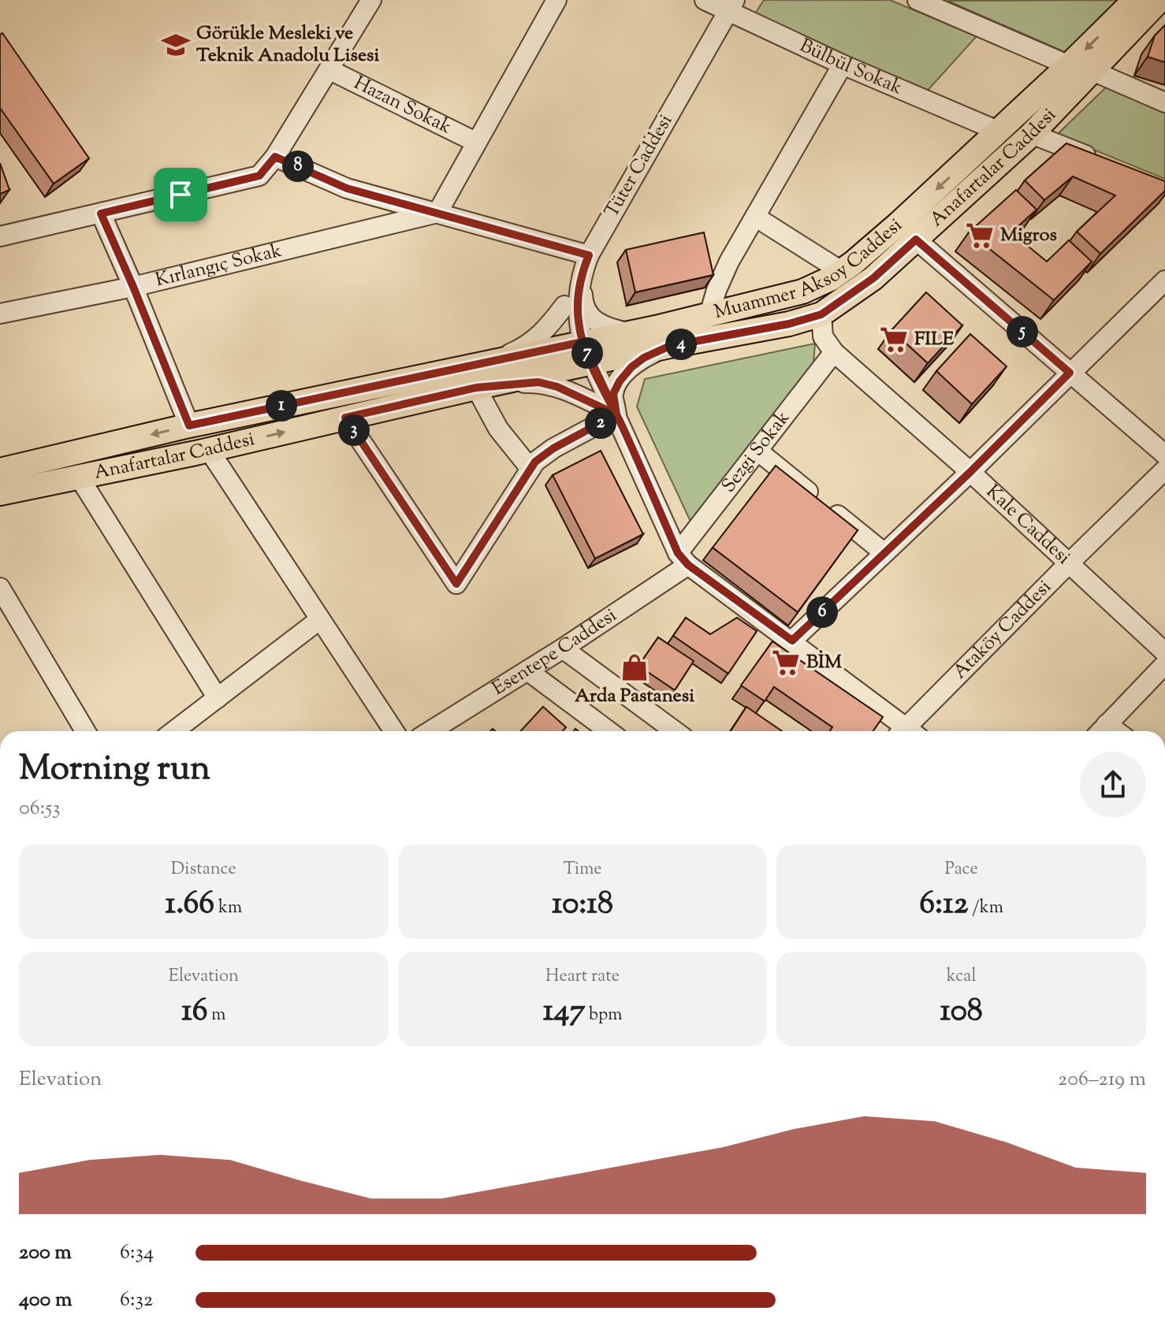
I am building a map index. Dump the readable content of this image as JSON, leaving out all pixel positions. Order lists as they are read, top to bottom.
{
  "streets": {
    "main road": ["Anafartalar Caddesi", "Muammer Aksoy Caddesi"],
    "street": [
      "Bülbül Sokak",
      "Hazan Sokak",
      "Tüter Caddesi",
      "Kırlangıç Sokak",
      "Sezgi Sokak",
      "Kale Caddesi",
      "Ataköy Caddesi",
      "Esentepe Caddesi"
    ]
  },
  "crossings": [
    ["Bülbül Sokak", "Tüter Caddesi"],
    ["Bülbül Sokak", "Muammer Aksoy Caddesi"],
    ["Tüter Caddesi", "Anafartalar Caddesi"],
    ["Tüter Caddesi", "Muammer Aksoy Caddesi"],
    ["Anafartalar Caddesi", "Muammer Aksoy Caddesi"],
    ["Anafartalar Caddesi", "Kale Caddesi"],
    ["Sezgi Sokak", "Kale Caddesi"],
    ["Sezgi Sokak", "Esentepe Caddesi"],
    ["Kale Caddesi", "Ataköy Caddesi"]
  ],
  "one_way": ["Muammer Aksoy Caddesi"],
  "places": {
    "school or university": ["Görükle Mesleki ve Teknik Anadolu Lisesi"],
    "supermarket": ["Migros", "FILE", "BİM"],
    "shop": ["Arda Pastanesi"]
  },
  "page": {
    "pins": [
      "8",
      "5",
      "4",
      "7",
      "1",
      "2",
      "3",
      "6"
    ],
    "heading": ["Morning run", "06:53"],
    "stats": [
      ["Distance", "1.66 km"],
      ["Time", "10:18"],
      ["Pace", "6:12 /km"],
      ["Elevation", "16 m"],
      ["Heart rate", "147 bpm"],
      ["kcal", "108"]
    ],
    "chart": ["Elevation", "206–219 m"],
    "list": [
      {
        "name": "200 m",
        "note": "6:34"
      },
      {
        "name": "400 m",
        "note": "6:32"
      }
    ]
  }
}
